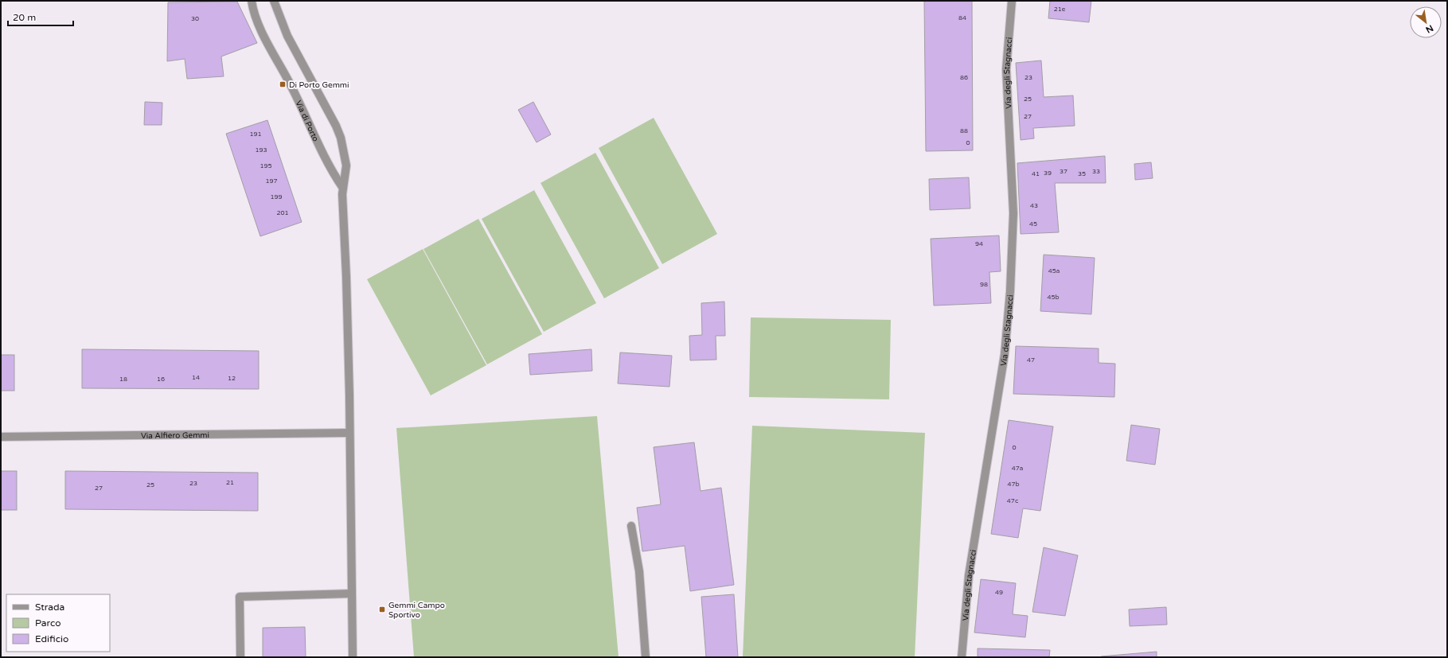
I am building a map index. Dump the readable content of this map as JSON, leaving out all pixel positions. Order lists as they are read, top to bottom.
{
  "streets": {
    "street": ["Via degli Stagnacci", "Via di Porto", "Via Alfiero Gemmi"]
  },
  "crossings": [
    ["Via di Porto", "Via Alfiero Gemmi"]
  ],
  "places": {
    "transit": ["Di Porto Gemmi", "Gemmi Campo Sportivo"]
  },
  "house_numbers": [
    "21e",
    "84",
    "30",
    "86",
    "23",
    "25",
    "27",
    "88",
    "191",
    "0",
    "193",
    "195",
    "37",
    "33",
    "39",
    "41",
    "35",
    "197",
    "199",
    "43",
    "201",
    "45",
    "94",
    "45a",
    "98",
    "45b",
    "47",
    "14",
    "12",
    "18",
    "16",
    "0",
    "47a",
    "21",
    "23",
    "47b",
    "25",
    "27",
    "47c",
    "49"
  ],
  "legend": ["Strada", "Parco", "Edificio"],
  "scale_bar": "20 m",
  "north": "bottom right"
}
